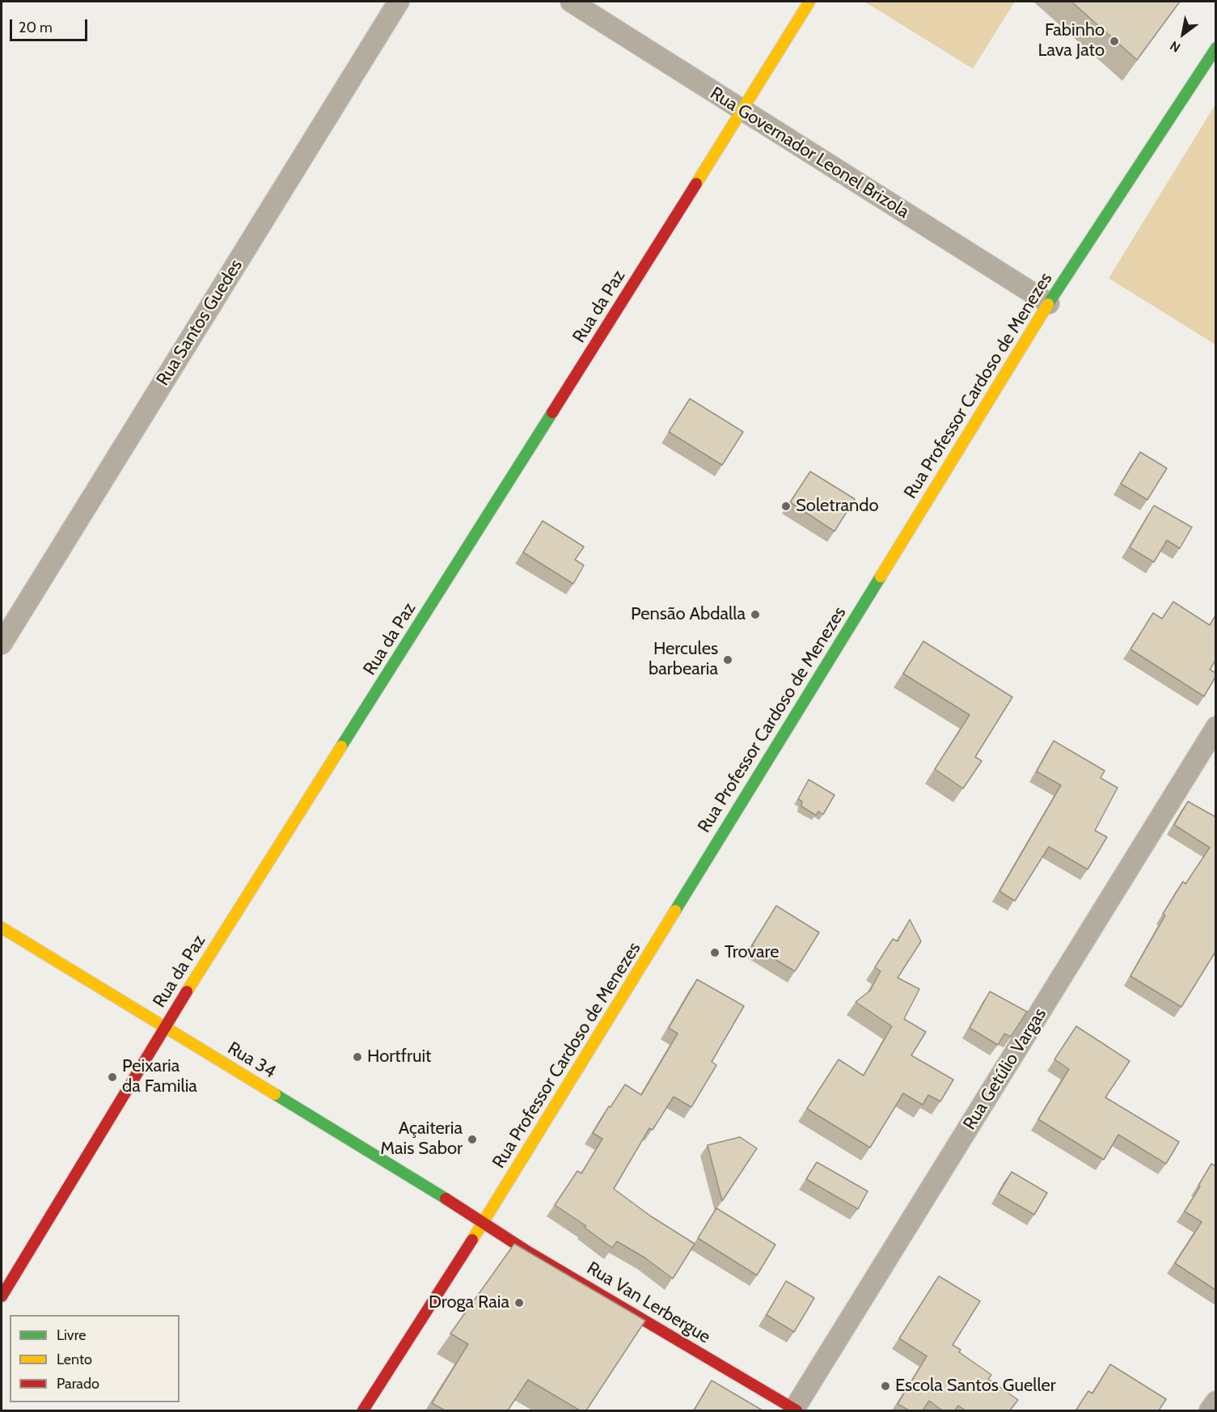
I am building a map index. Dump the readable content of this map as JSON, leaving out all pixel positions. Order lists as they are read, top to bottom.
{
  "streets": {
    "street": [
      "Rua Governador Leonel Brizola",
      "Rua da Paz",
      "Rua Santos Guedes",
      "Rua Professor Cardoso de Menezes",
      "Rua 34",
      "Rua Getúlio Vargas",
      "Rua Van Lerbergue"
    ]
  },
  "crossings": [
    ["Rua Governador Leonel Brizola", "Rua da Paz"],
    ["Rua Governador Leonel Brizola", "Rua Professor Cardoso de Menezes"],
    ["Rua da Paz", "Rua 34"],
    ["Rua Professor Cardoso de Menezes", "Rua 34"],
    ["Rua Professor Cardoso de Menezes", "Rua Van Lerbergue"],
    ["Rua 34", "Rua Van Lerbergue"],
    ["Rua Getúlio Vargas", "Rua Van Lerbergue"]
  ],
  "places": [
    "Fabinho Lava Jato",
    "Soletrando",
    "Pensão Abdalla",
    "Hercules barbearia",
    "Trovare",
    "Hortfruit",
    "Peixaria da Familia",
    "Açaiteria Mais Sabor",
    "Droga Raia",
    "Escola Santos Gueller"
  ],
  "legend": ["Livre", "Lento", "Parado"],
  "scale_bar": "20 m",
  "north": "bottom left"
}
